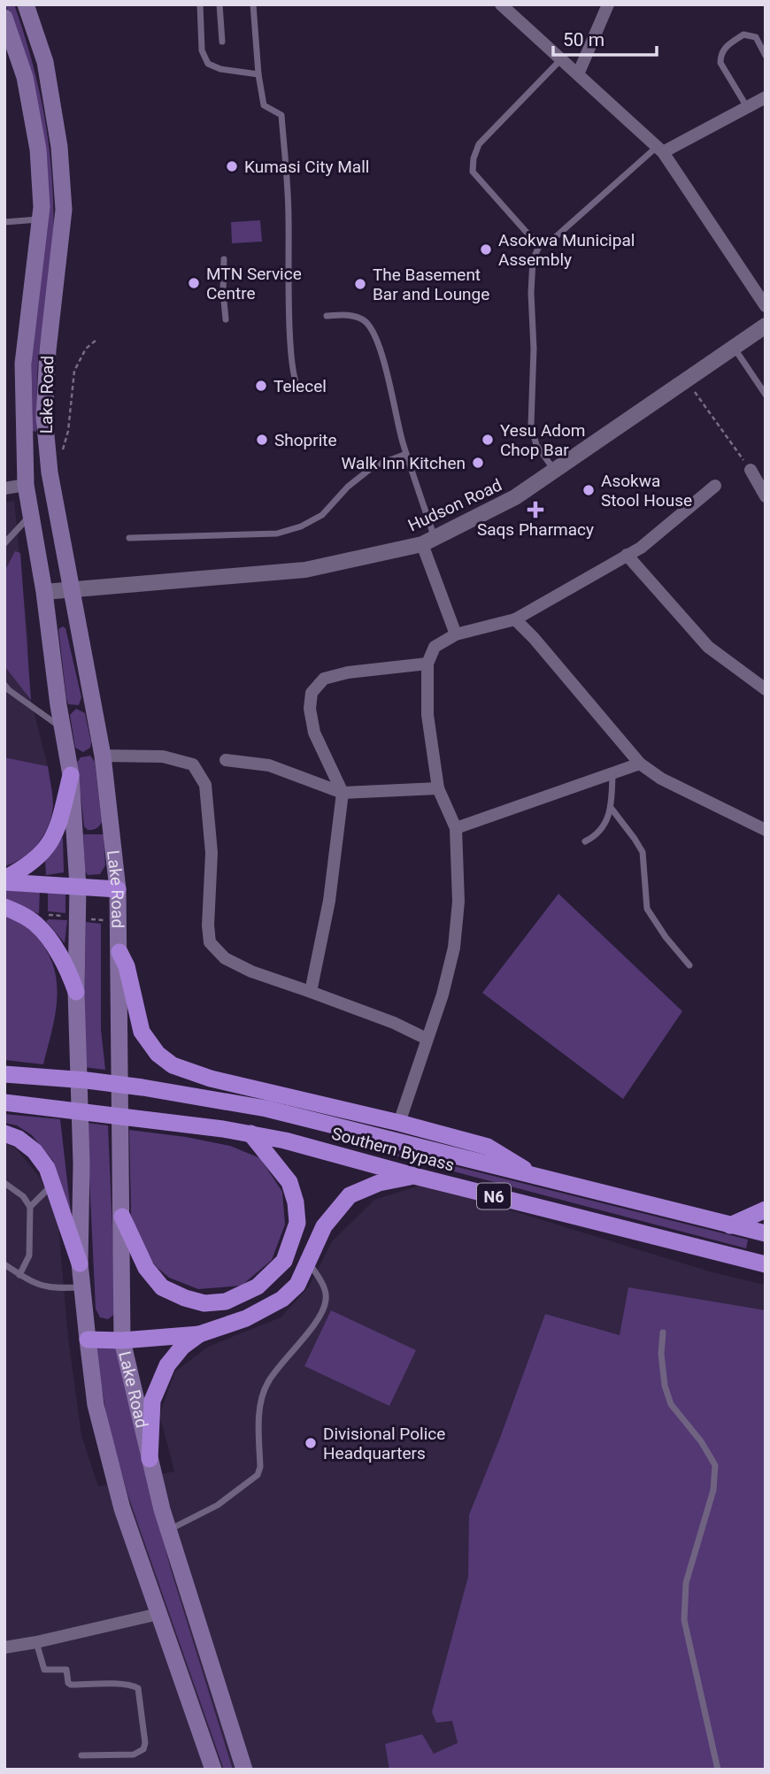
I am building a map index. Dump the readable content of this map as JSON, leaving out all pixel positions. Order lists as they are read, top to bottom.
{
  "streets": {
    "highway": ["Southern Bypass", "N6"],
    "main road": ["Lake Road"],
    "street": ["Hudson Road"]
  },
  "crossings": [
    ["Lake Road", "Hudson Road"]
  ],
  "places": {
    "other": [
      "Kumasi City Mall",
      "Asokwa Municipal Assembly",
      "MTN Service Centre",
      "The Basement Bar and Lounge",
      "Telecel",
      "Shoprite",
      "Yesu Adom Chop Bar",
      "Walk Inn Kitchen",
      "Asokwa Stool House",
      "Divisional Police Headquarters"
    ],
    "health": ["Saqs Pharmacy"]
  },
  "scale_bar": "50 m"
}
